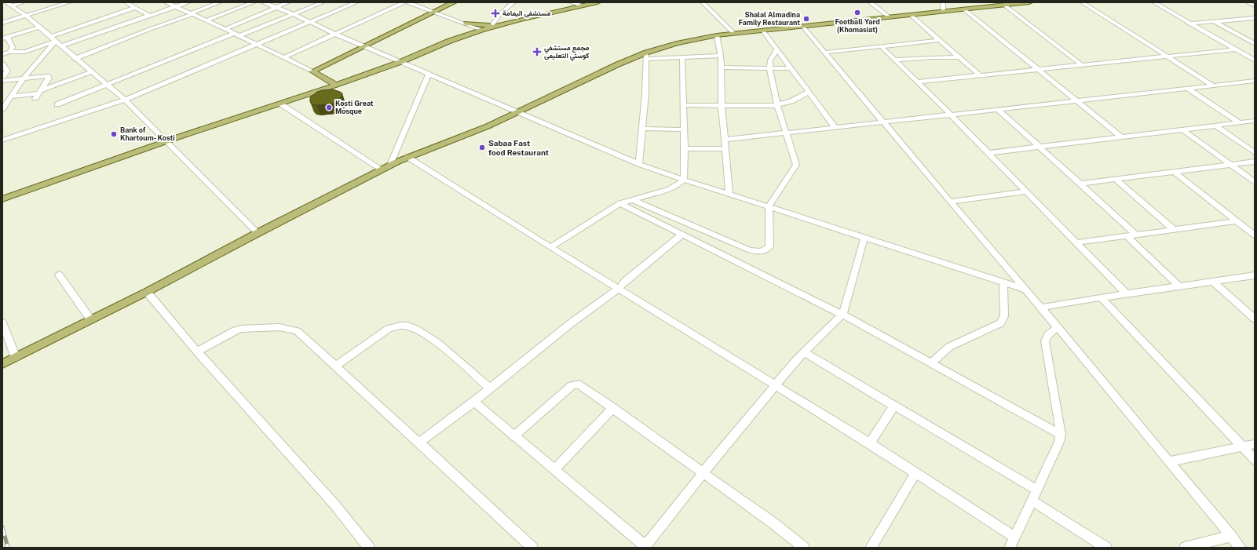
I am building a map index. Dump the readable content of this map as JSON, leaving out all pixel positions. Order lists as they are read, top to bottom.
{
  "places": {
    "other": [
      "Football Yard (Khomasiat)",
      "Shalal Almadina Family Restaurant",
      "Kosti Great Mosque",
      "Bank of Khartoum- Kosti",
      "Sabaa Fast food Restaurant"
    ],
    "health": ["مستشفى اليمامة", "مجمع مستشفي كوستي التعليمى"]
  }
}
